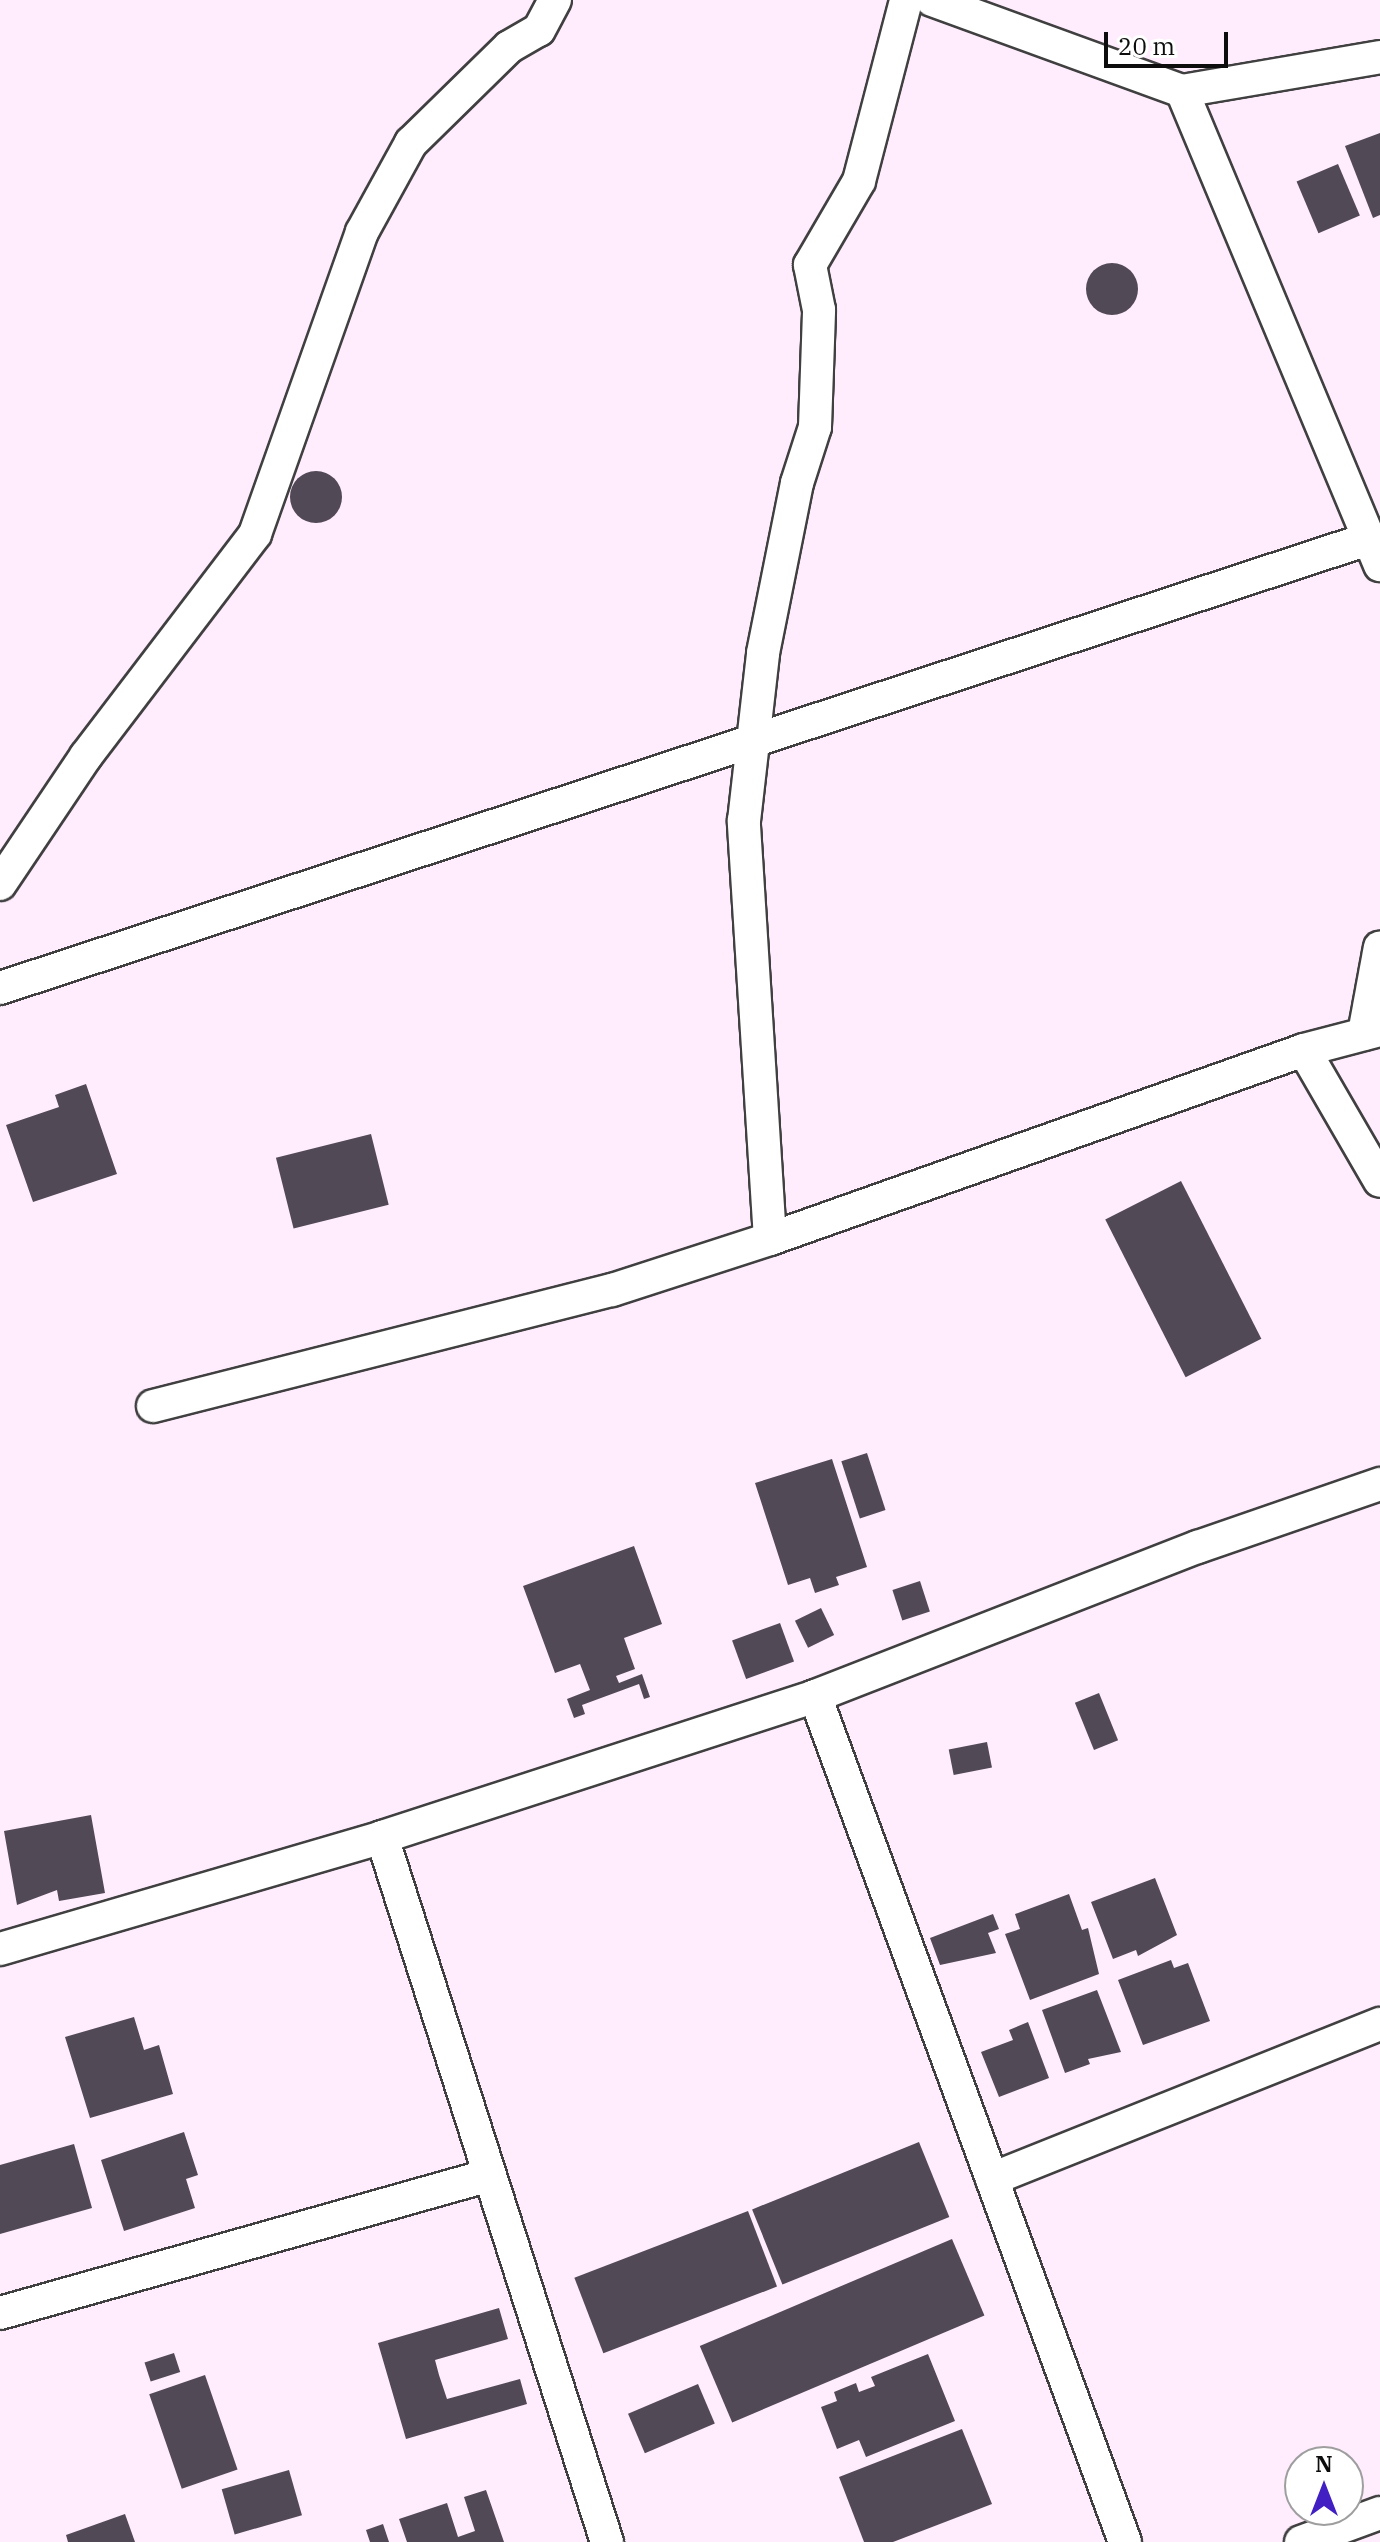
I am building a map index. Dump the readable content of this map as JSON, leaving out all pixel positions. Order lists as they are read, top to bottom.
{
  "scale_bar": "20 m",
  "north": "top"
}
